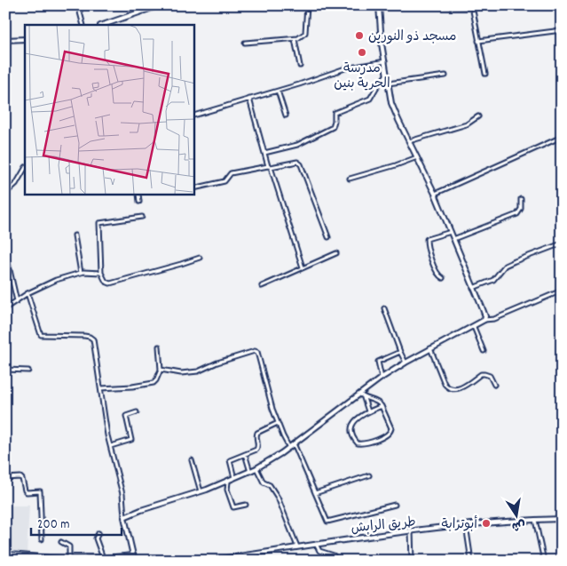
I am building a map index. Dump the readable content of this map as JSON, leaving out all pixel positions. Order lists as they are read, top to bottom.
{
  "streets": {
    "street": ["طريق الرابش"]
  },
  "places": ["مسجد ذو النورين", "مدرسة الحرية بنين", "أبوترابة"],
  "scale_bar": "200 m",
  "north": "bottom"
}
